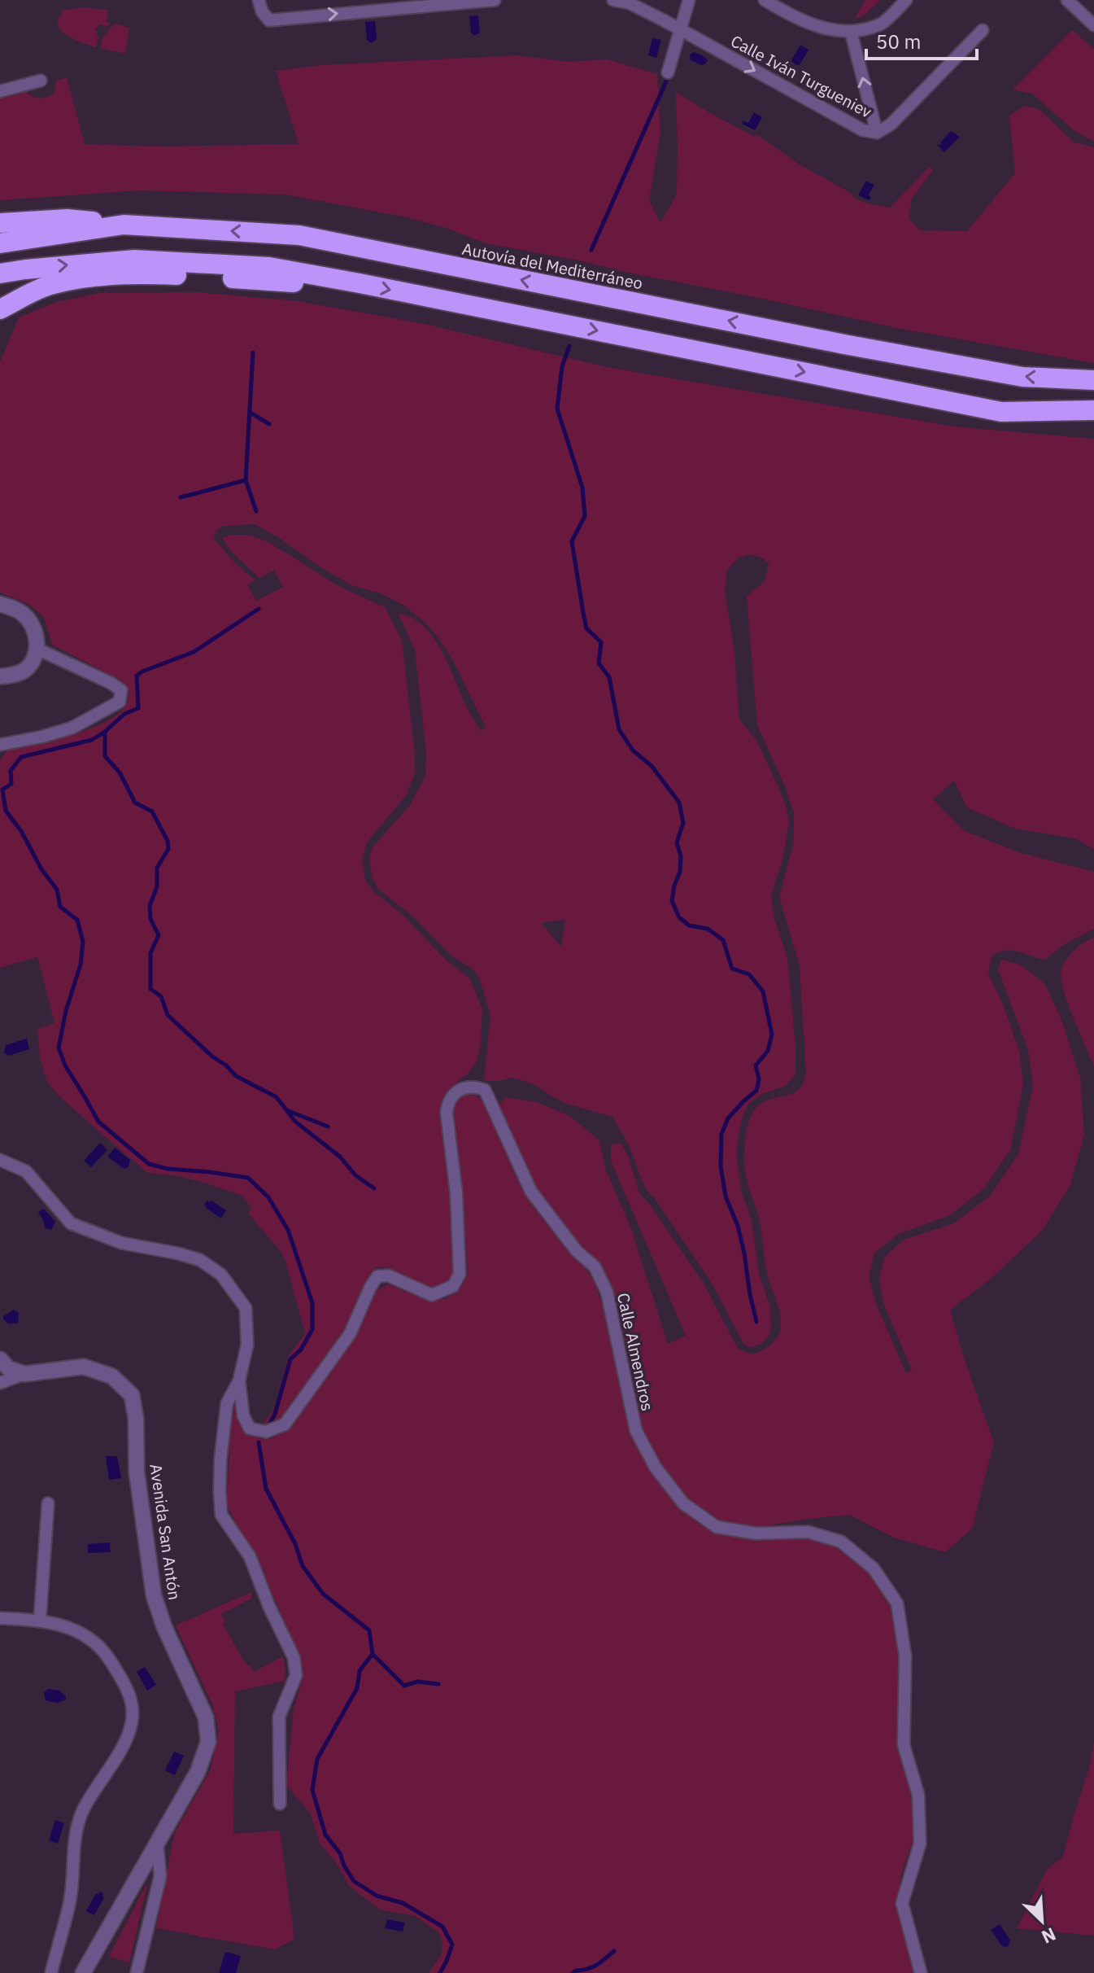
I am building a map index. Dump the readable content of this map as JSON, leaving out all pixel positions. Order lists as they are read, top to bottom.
{
  "streets": {
    "highway": ["Autovía del Mediterráneo"],
    "street": ["Calle Iván Turgueniev", "Calle Almendros", "Avenida San Antón"]
  },
  "scale_bar": "50 m",
  "north": "bottom right"
}
